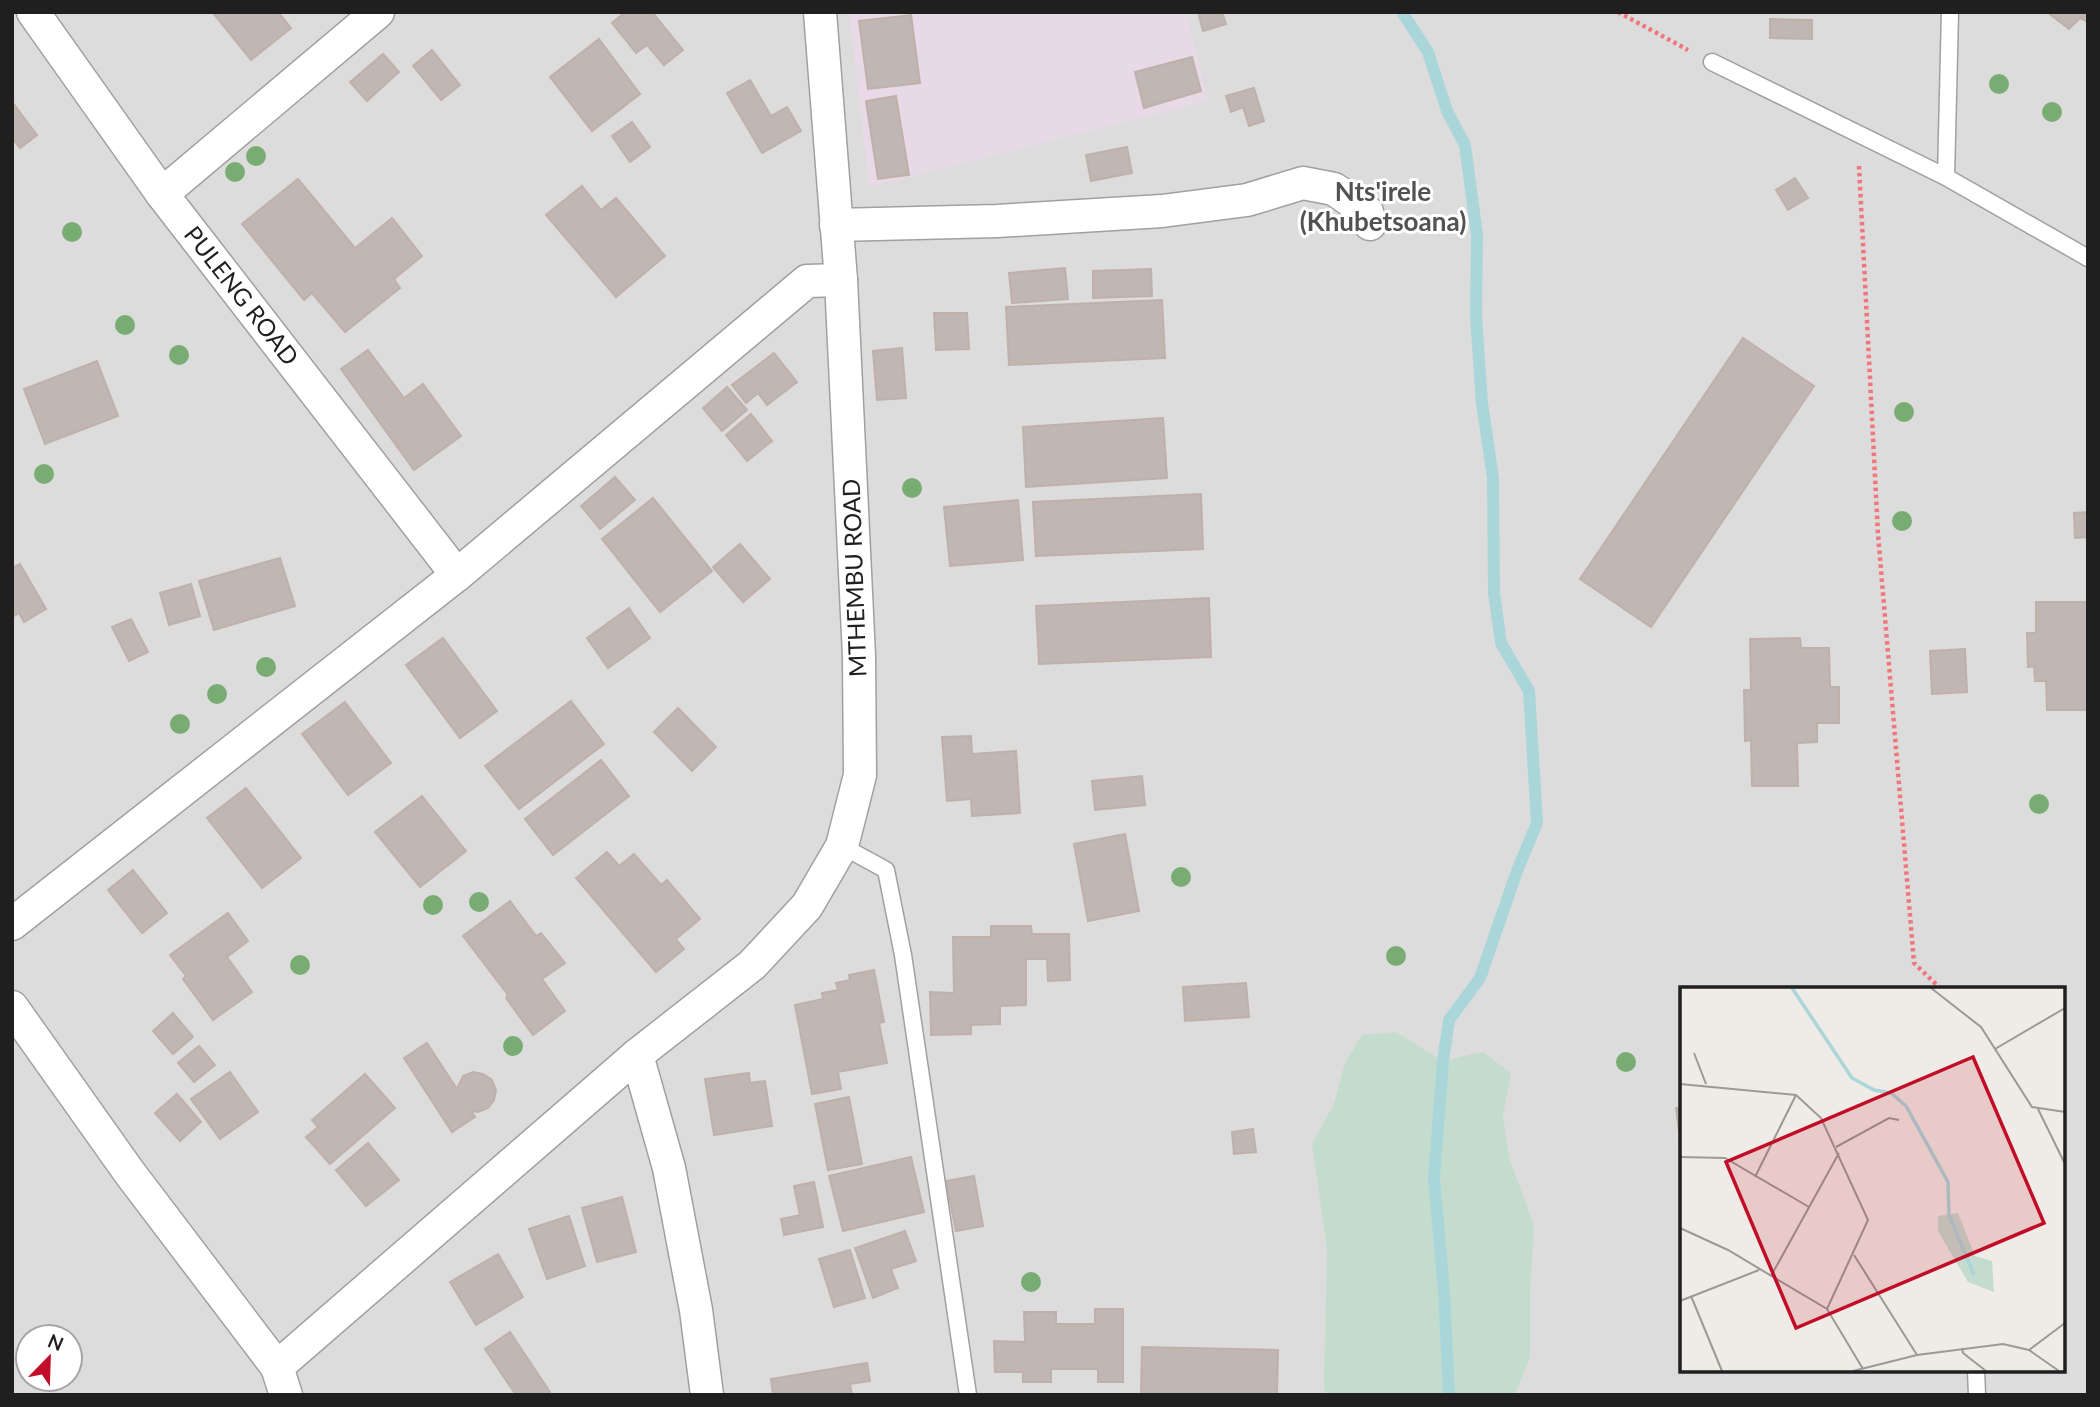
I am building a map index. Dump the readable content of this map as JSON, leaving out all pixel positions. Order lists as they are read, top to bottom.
{
  "streets": {
    "street": ["PULENG ROAD", "MTHEMBU ROAD"]
  },
  "districts": ["Nts'irele (Khubetsoana)"],
  "north": "top right"
}
